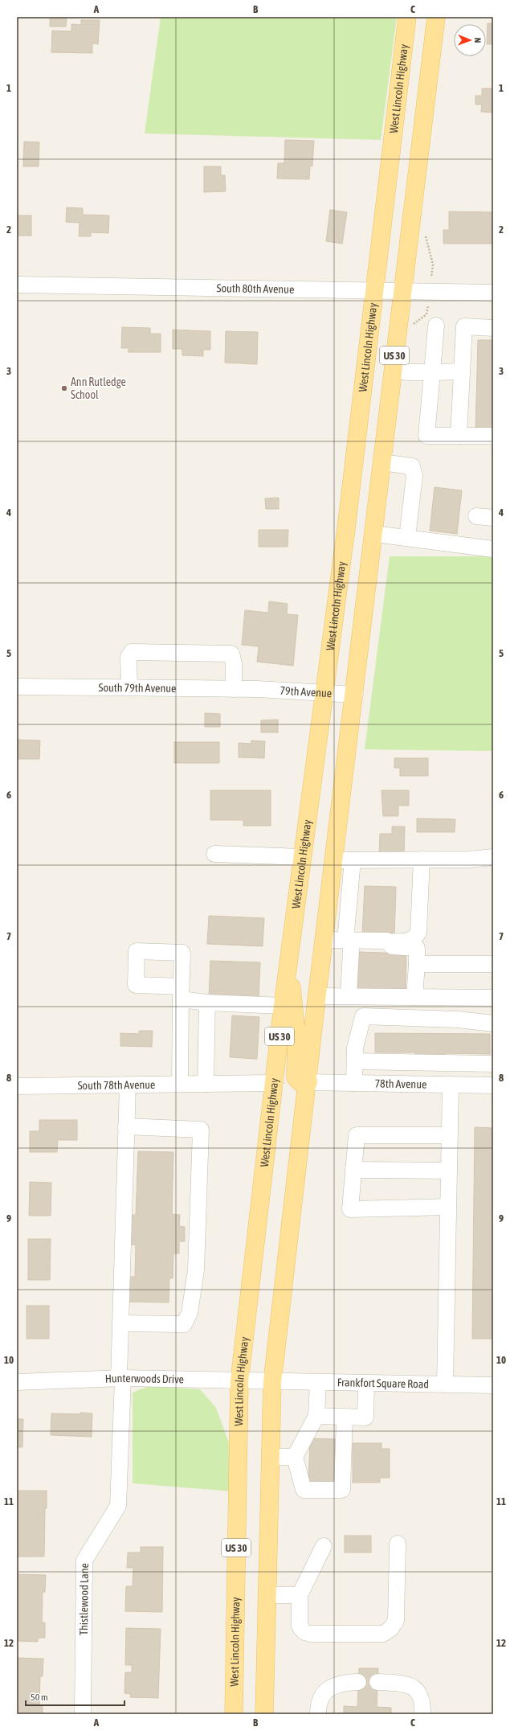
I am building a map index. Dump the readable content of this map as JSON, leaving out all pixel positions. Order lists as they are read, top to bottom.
{
  "streets": {
    "main road": ["West Lincoln Highway", "US 30"],
    "street": [
      "South 80th Avenue",
      "South 79th Avenue",
      "79th Avenue",
      "78th Avenue",
      "South 78th Avenue",
      "Hunterwoods Drive",
      "Frankfort Square Road",
      "Thistlewood Lane"
    ]
  },
  "crossings": [
    ["West Lincoln Highway", "South 80th Avenue"],
    ["West Lincoln Highway", "79th Avenue"],
    ["West Lincoln Highway", "Hunterwoods Drive"],
    ["South 80th Avenue", "US 30"],
    ["US 30", "79th Avenue"],
    ["US 30", "78th Avenue"],
    ["US 30", "Hunterwoods Drive"],
    ["US 30", "Frankfort Square Road"],
    ["South 79th Avenue", "79th Avenue"],
    ["South 78th Avenue", "Thistlewood Lane"],
    ["Hunterwoods Drive", "Frankfort Square Road"],
    ["Hunterwoods Drive", "Thistlewood Lane"]
  ],
  "places": ["Ann Rutledge School"],
  "scale_bar": "50 m",
  "north": "right",
  "grid": {
    "columns": ["A", "B", "C"],
    "rows": [
      "1",
      "2",
      "3",
      "4",
      "5",
      "6",
      "7",
      "8",
      "9",
      "10",
      "11",
      "12"
    ]
  }
}
